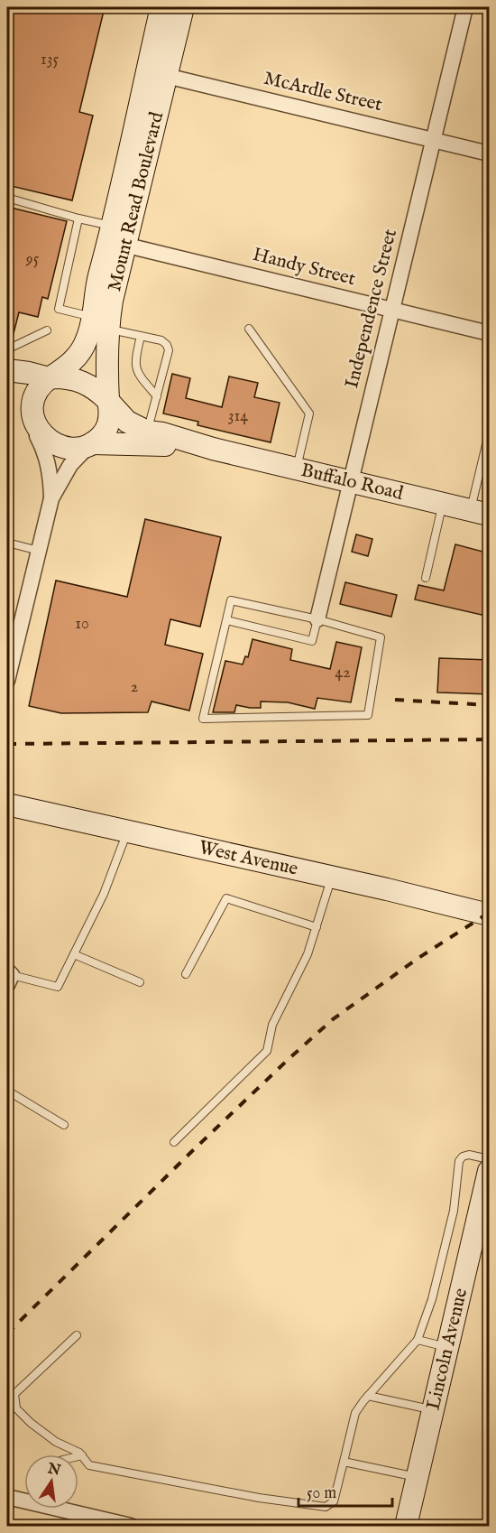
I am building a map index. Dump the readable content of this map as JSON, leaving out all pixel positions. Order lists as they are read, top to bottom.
{
  "streets": {
    "main road": [
      "Mount Read Boulevard",
      "Buffalo Road",
      "West Avenue",
      "Lincoln Avenue"
    ],
    "street": ["McArdle Street", "Handy Street", "Independence Street"]
  },
  "crossings": [
    ["McArdle Street", "Mount Read Boulevard"],
    ["McArdle Street", "Independence Street"],
    ["Mount Read Boulevard", "Handy Street"],
    ["Mount Read Boulevard", "Buffalo Road"],
    ["Handy Street", "Independence Street"],
    ["Independence Street", "Buffalo Road"]
  ],
  "house_numbers": [
    "135",
    "95",
    "314",
    "10",
    "42",
    "2"
  ],
  "scale_bar": "50 m",
  "north": "top"
}
